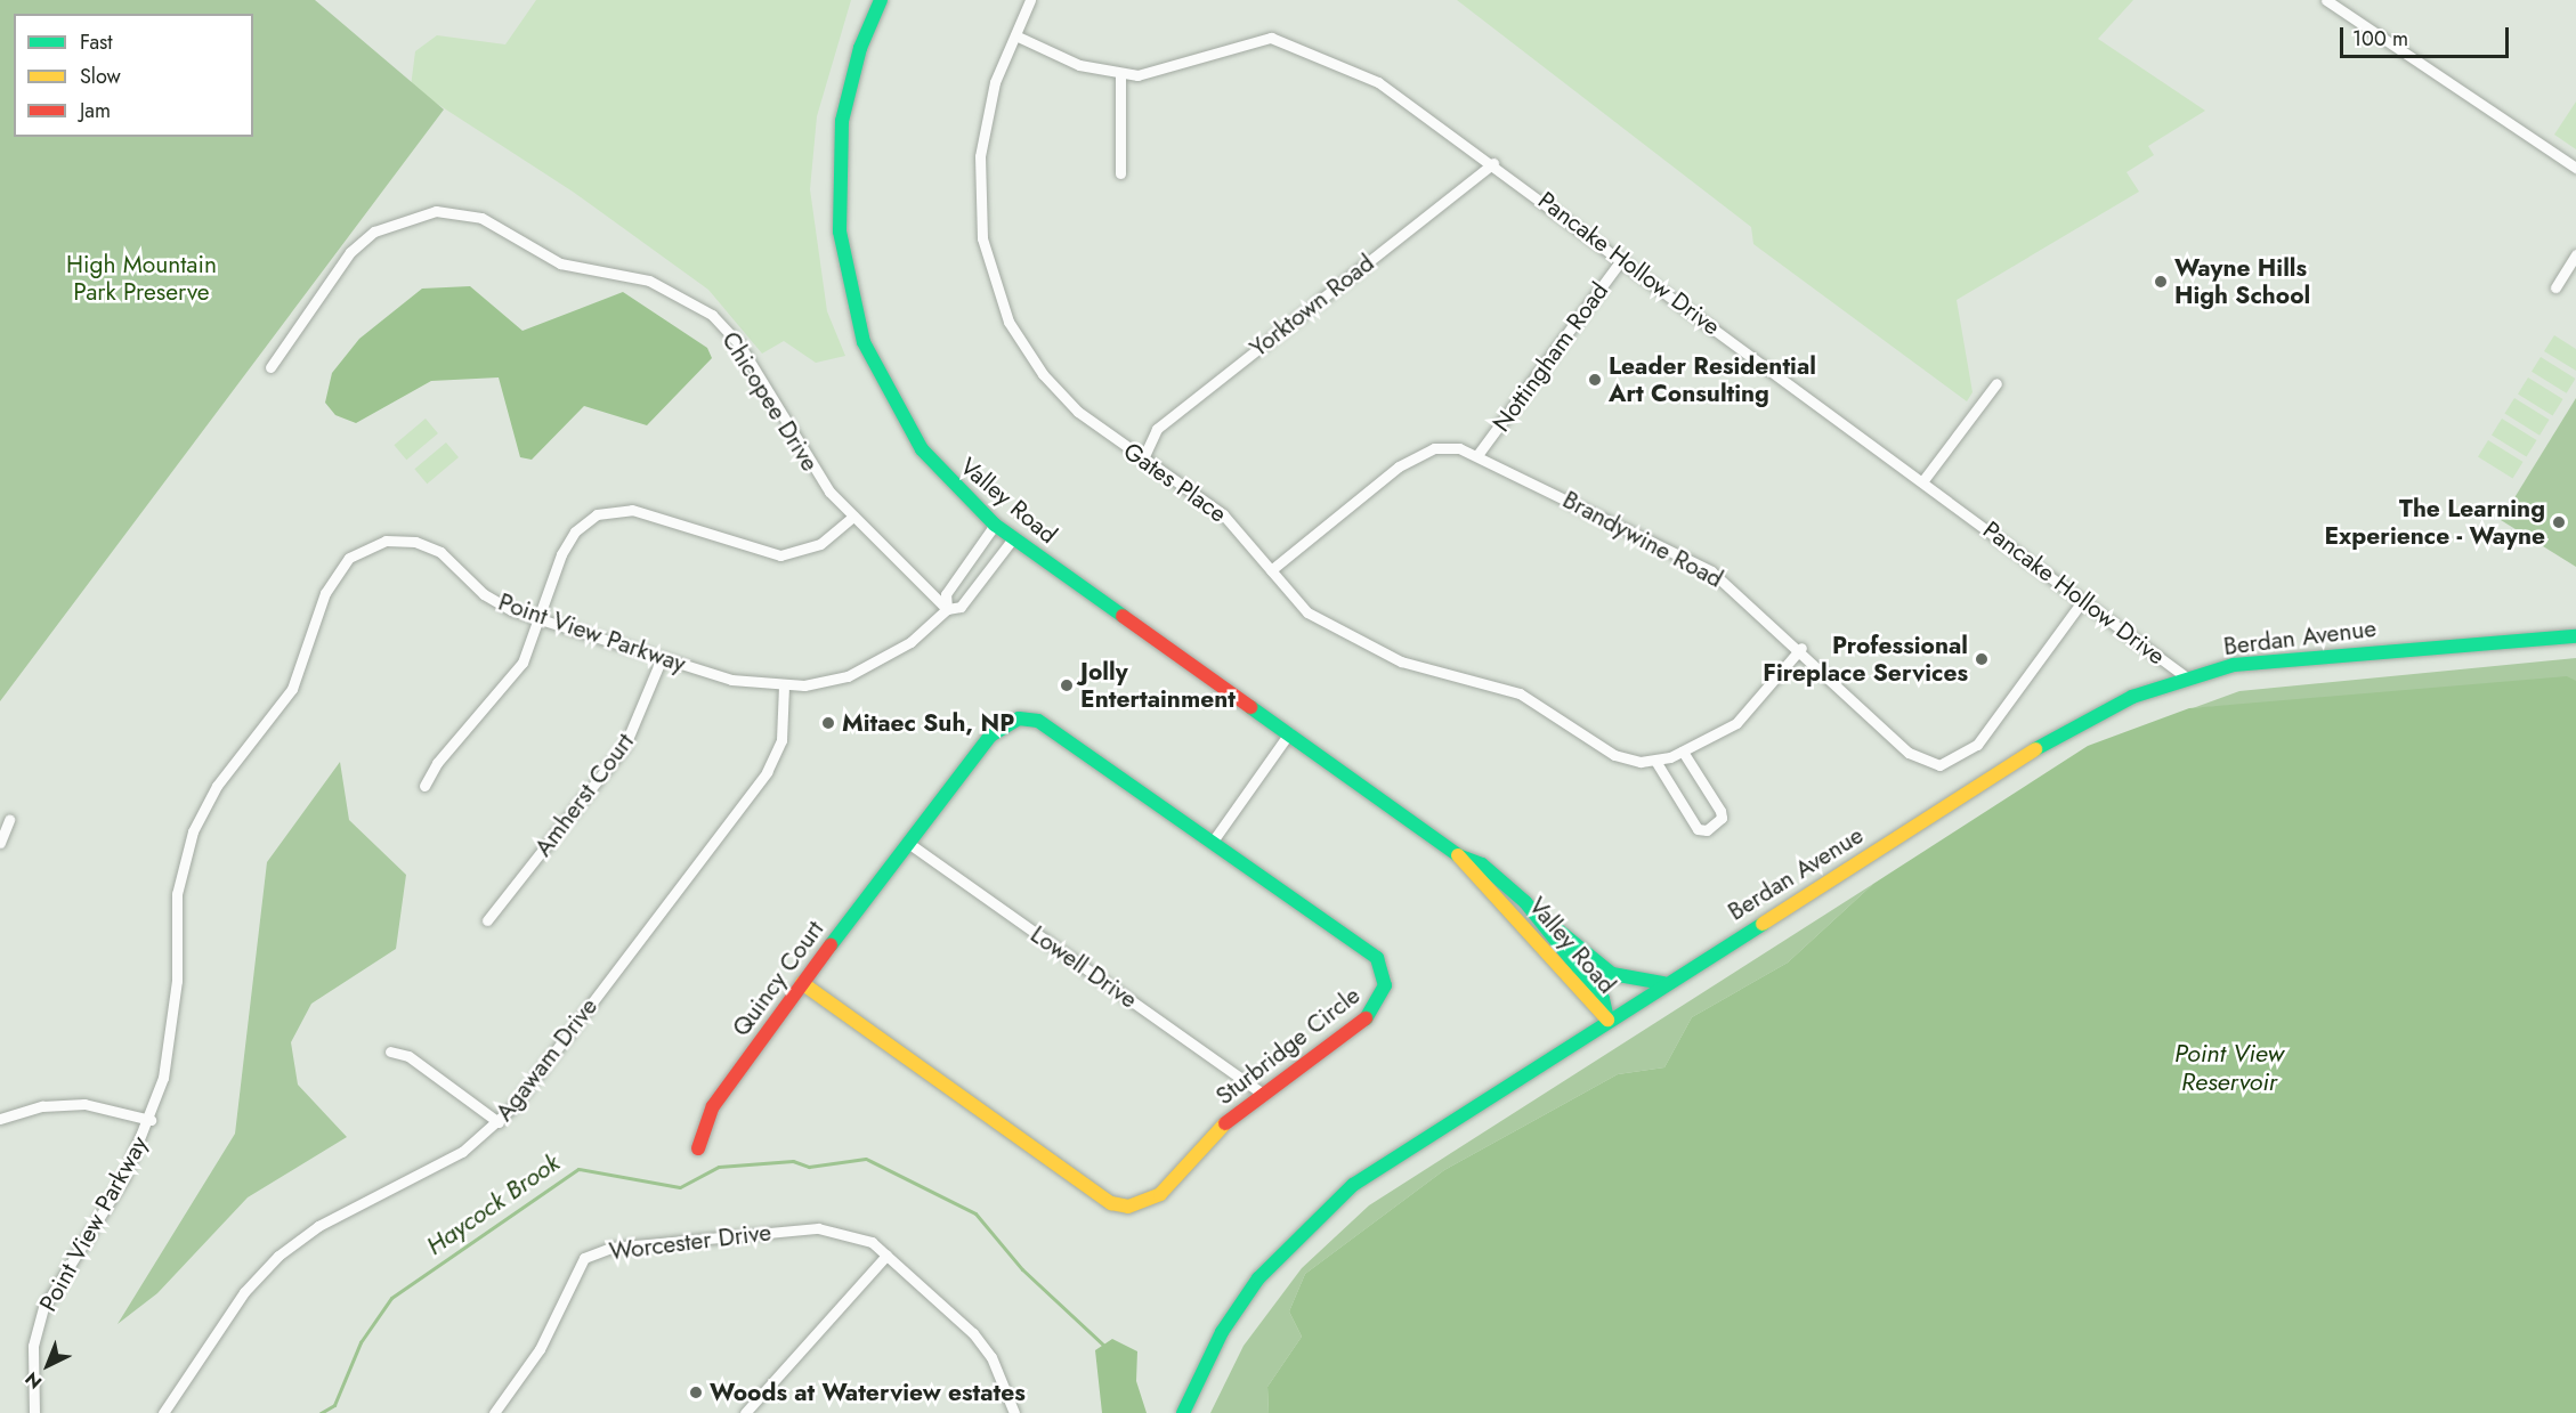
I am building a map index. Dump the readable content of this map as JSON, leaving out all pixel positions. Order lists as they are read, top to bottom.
{
  "streets": {
    "main road": [
      "Valley Road",
      "Berdan Avenue",
      "Quincy Court",
      "Sturbridge Circle"
    ],
    "street": [
      "Pancake Hollow Drive",
      "Yorktown Road",
      "Nottingham Road",
      "Chicopee Drive",
      "Gates Place",
      "Brandywine Road",
      "Point View Parkway",
      "Amherst Court",
      "Lowell Drive",
      "Agawam Drive",
      "Worcester Drive"
    ]
  },
  "crossings": [
    ["Pancake Hollow Drive", "Yorktown Road"],
    ["Pancake Hollow Drive", "Nottingham Road"],
    ["Pancake Hollow Drive", "Gates Place"],
    ["Pancake Hollow Drive", "Brandywine Road"],
    ["Pancake Hollow Drive", "Berdan Avenue"],
    ["Yorktown Road", "Gates Place"],
    ["Nottingham Road", "Brandywine Road"],
    ["Chicopee Drive", "Point View Parkway"],
    ["Gates Place", "Brandywine Road"],
    ["Valley Road", "Point View Parkway"],
    ["Valley Road", "Berdan Avenue"],
    ["Point View Parkway", "Amherst Court"],
    ["Point View Parkway", "Agawam Drive"],
    ["Lowell Drive", "Quincy Court"],
    ["Lowell Drive", "Sturbridge Circle"],
    ["Quincy Court", "Sturbridge Circle"]
  ],
  "water": ["Point View Reservoir", "Haycock Brook"],
  "parks": ["High Mountain Park Preserve"],
  "places": [
    "Wayne Hills High School",
    "Leader Residential Art Consulting",
    "The Learning Experience - Wayne",
    "Professional Fireplace Services",
    "Jolly Entertainment",
    "Mitaec Suh, NP",
    "Woods at Waterview estates"
  ],
  "legend": ["Fast", "Slow", "Jam"],
  "scale_bar": "100 m",
  "north": "bottom left"
}
